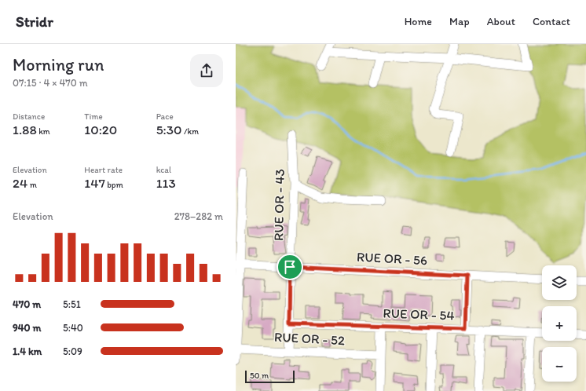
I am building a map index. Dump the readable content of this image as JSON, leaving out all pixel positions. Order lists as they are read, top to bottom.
{
  "streets": {
    "street": [
      "RUE OR - 43",
      "RUE OR - 56",
      "RUE OR - 54",
      "RUE OR - 52"
    ]
  },
  "crossings": [
    ["RUE OR - 43", "RUE OR - 56"],
    ["RUE OR - 43", "RUE OR - 54"],
    ["RUE OR - 43", "RUE OR - 52"]
  ],
  "scale_bar": "50 m",
  "page": {
    "header": "Stridr",
    "nav": [
      "Home",
      "Map",
      "About",
      "Contact"
    ],
    "heading": ["Morning run", "07:15 · 4 × 470 m"],
    "stats": [
      ["Distance", "1.88 km"],
      ["Time", "10:20"],
      ["Pace", "5:30 /km"],
      ["Elevation", "24 m"],
      ["Heart rate", "147 bpm"],
      ["kcal", "113"]
    ],
    "chart": ["Elevation", "278–282 m"],
    "map_buttons": ["+", "−"],
    "list": [
      {
        "name": "470 m",
        "note": "5:51"
      },
      {
        "name": "940 m",
        "note": "5:40"
      },
      {
        "name": "1.4 km",
        "note": "5:09"
      }
    ],
    "scale": "50 m"
  }
}
